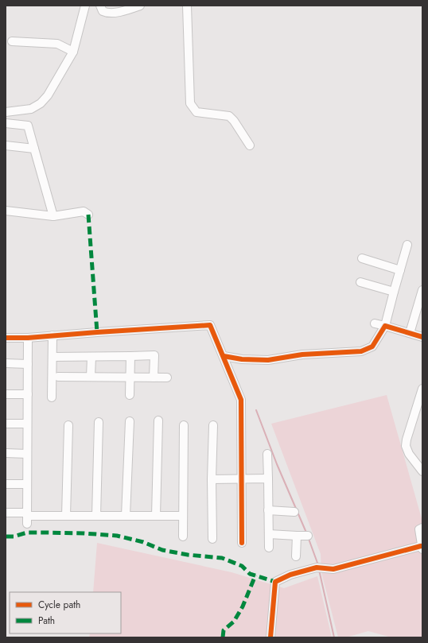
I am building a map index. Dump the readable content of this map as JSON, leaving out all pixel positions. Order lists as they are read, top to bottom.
{
  "legend": ["Cycle path", "Path"]
}
